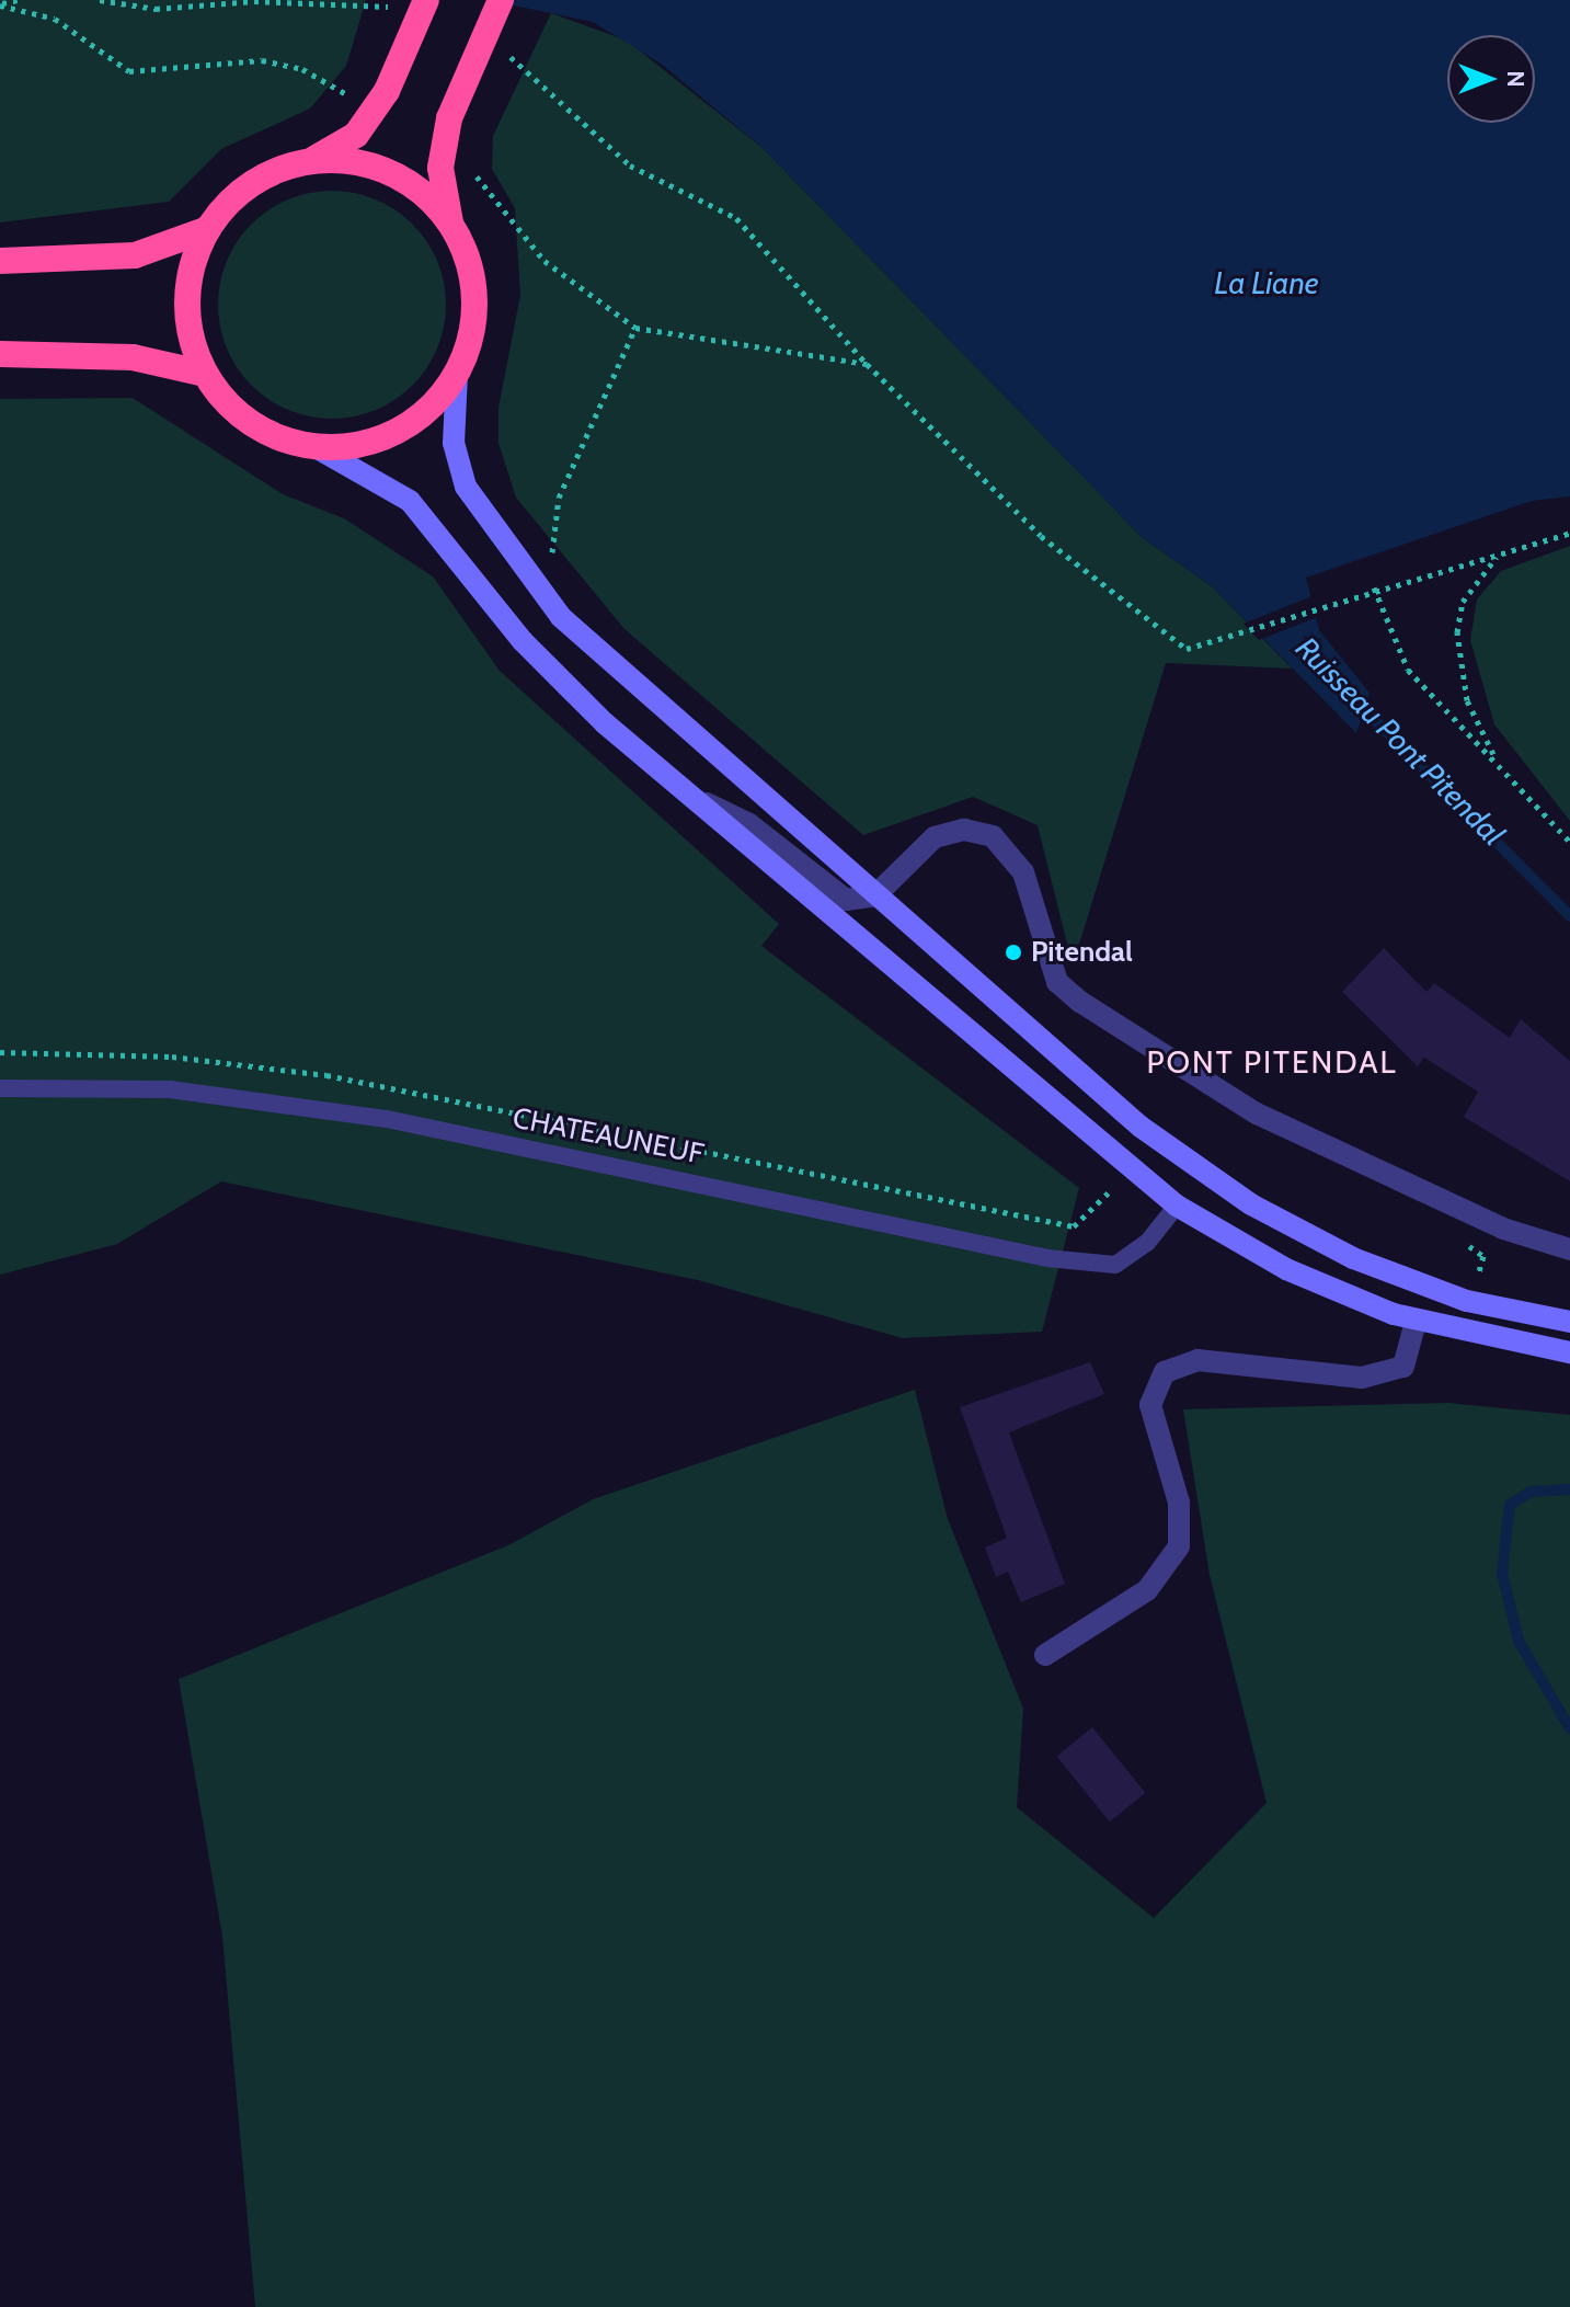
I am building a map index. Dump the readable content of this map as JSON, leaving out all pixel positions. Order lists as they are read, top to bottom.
{
  "streets": {
    "lane": ["CHATEAUNEUF"]
  },
  "districts": ["PONT PITENDAL"],
  "water": ["La Liane", "Ruisseau Pont Pitendal"],
  "places": ["Pitendal"],
  "north": "right"
}
